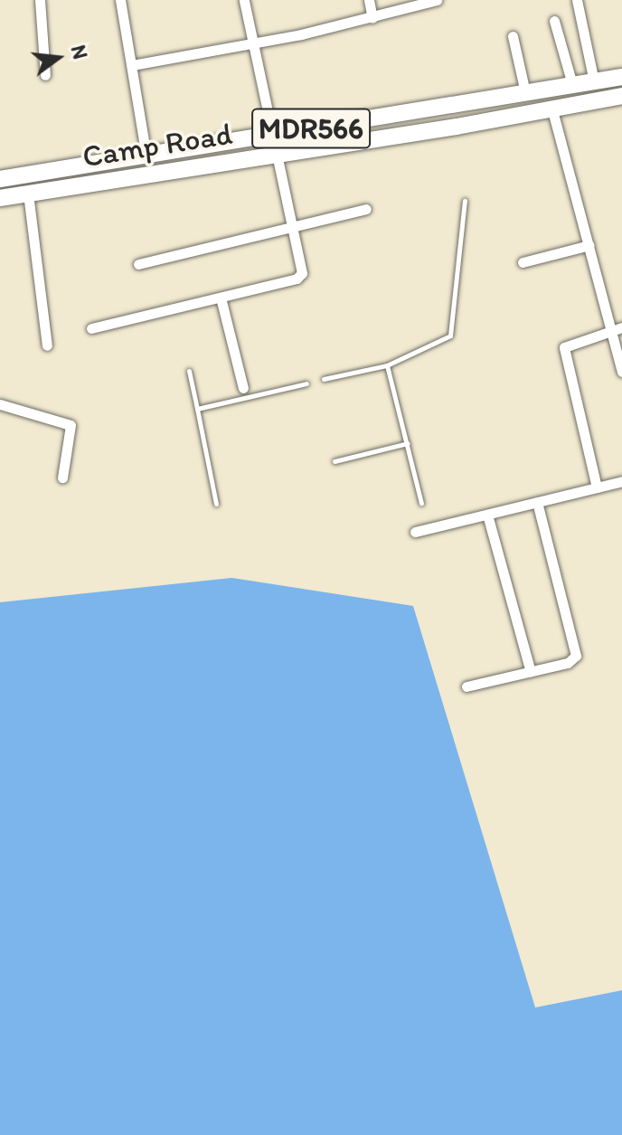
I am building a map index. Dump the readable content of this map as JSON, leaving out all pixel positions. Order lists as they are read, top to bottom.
{
  "streets": {
    "main road": ["MDR566", "Camp Road"]
  },
  "north": "right"
}
